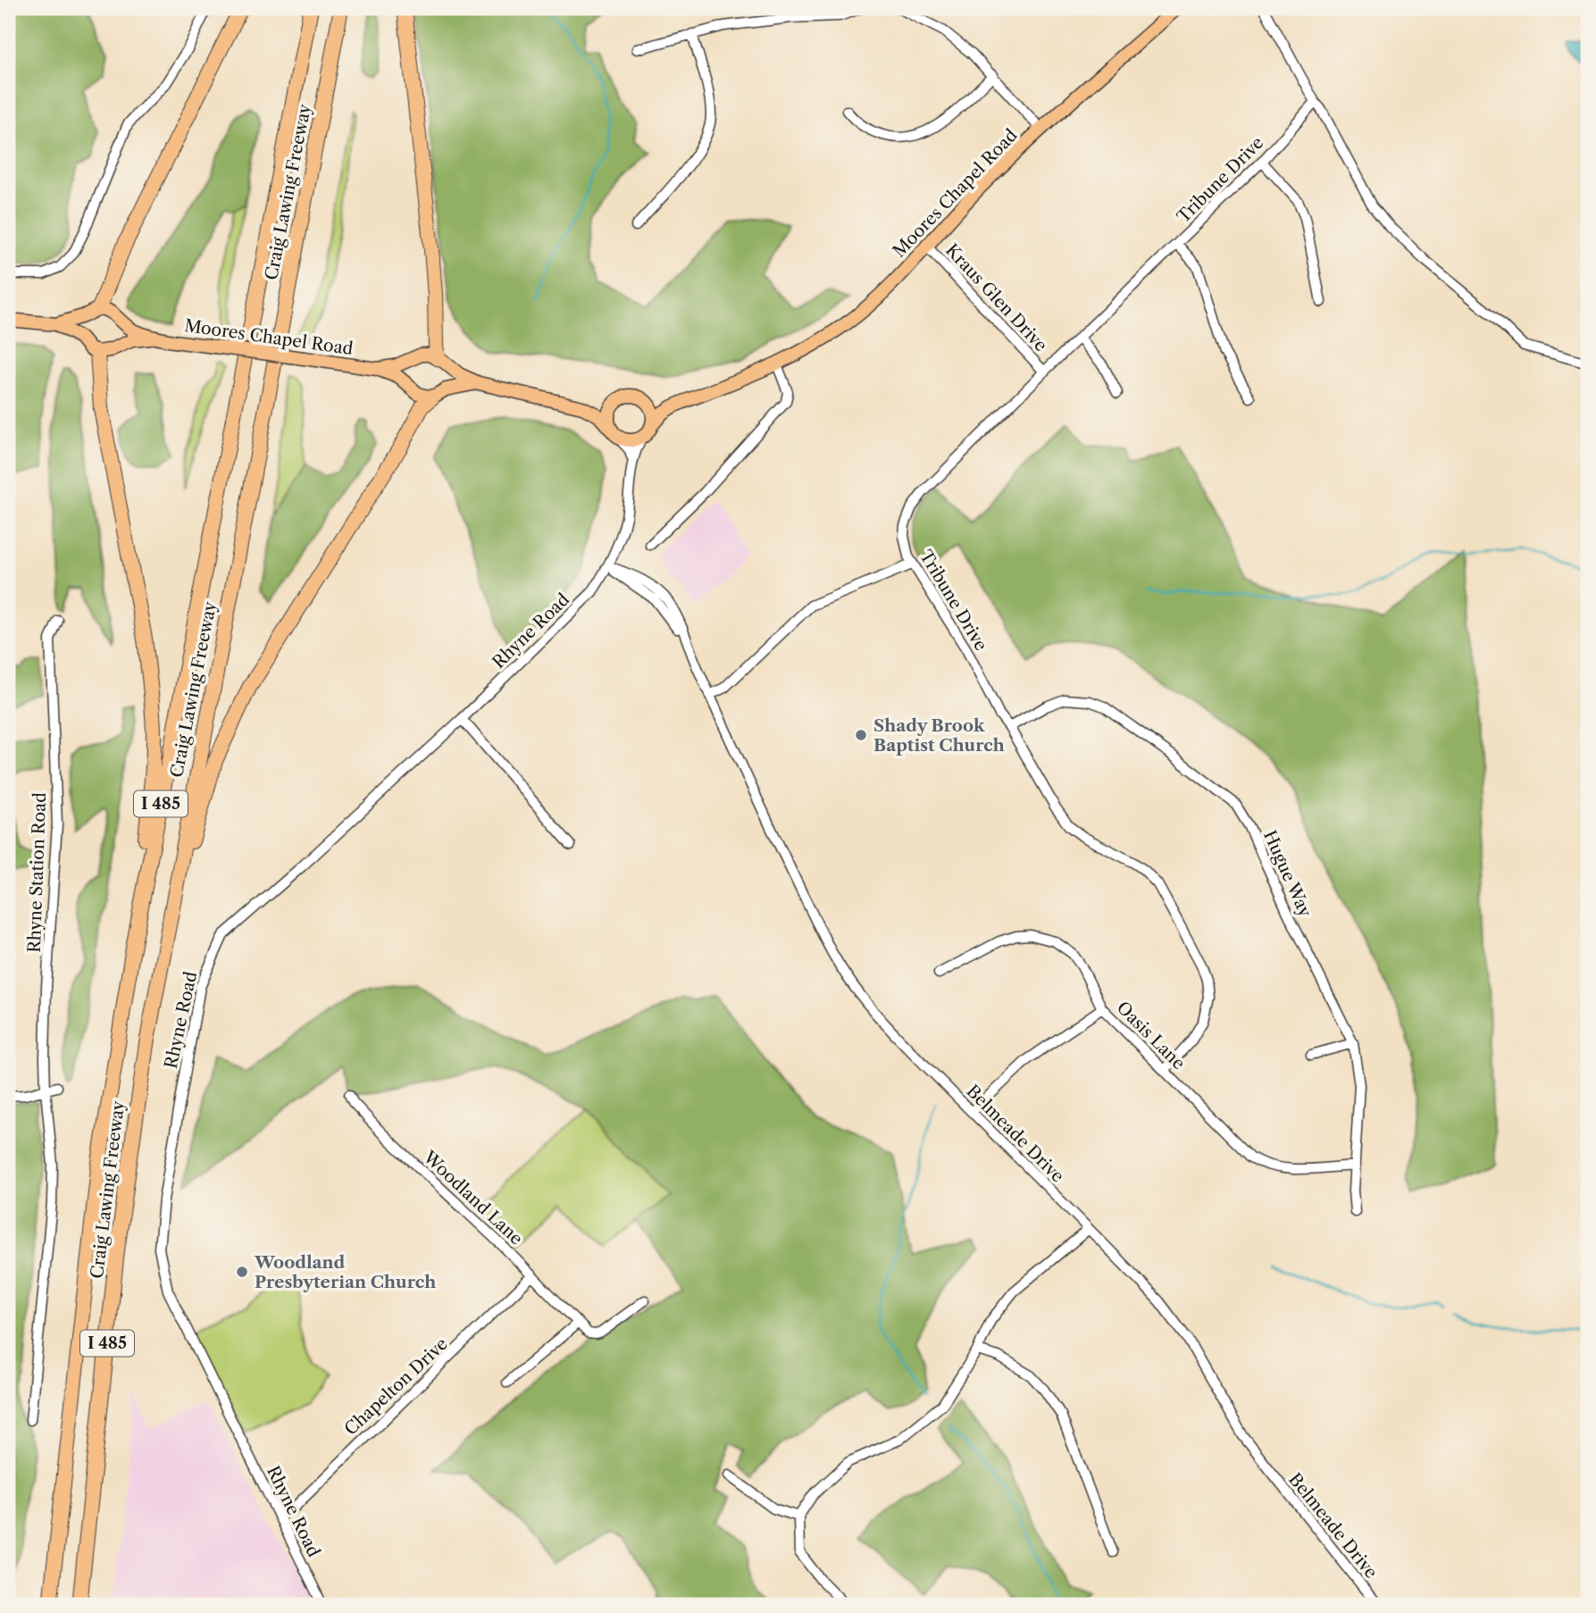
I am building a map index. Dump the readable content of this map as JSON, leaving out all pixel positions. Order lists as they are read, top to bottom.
{
  "streets": {
    "highway": ["Craig Lawing Freeway", "I 485"],
    "main road": ["Moores Chapel Road"],
    "street": [
      "Tribune Drive",
      "Kraus Glen Drive",
      "Rhyne Road",
      "Rhyne Station Road",
      "Hugue Way",
      "Oasis Lane",
      "Belmeade Drive",
      "Woodland Lane",
      "Chapelton Drive"
    ]
  },
  "crossings": [
    ["Tribune Drive", "Kraus Glen Drive"],
    ["Tribune Drive", "Hugue Way"],
    ["Tribune Drive", "Oasis Lane"],
    ["Moores Chapel Road", "Kraus Glen Drive"],
    ["Moores Chapel Road", "Rhyne Road"],
    ["Rhyne Road", "Belmeade Drive"],
    ["Rhyne Road", "Chapelton Drive"],
    ["Hugue Way", "Oasis Lane"],
    ["Woodland Lane", "Chapelton Drive"]
  ],
  "places": ["Shady Brook Baptist Church", "Woodland Presbyterian Church"]
}
